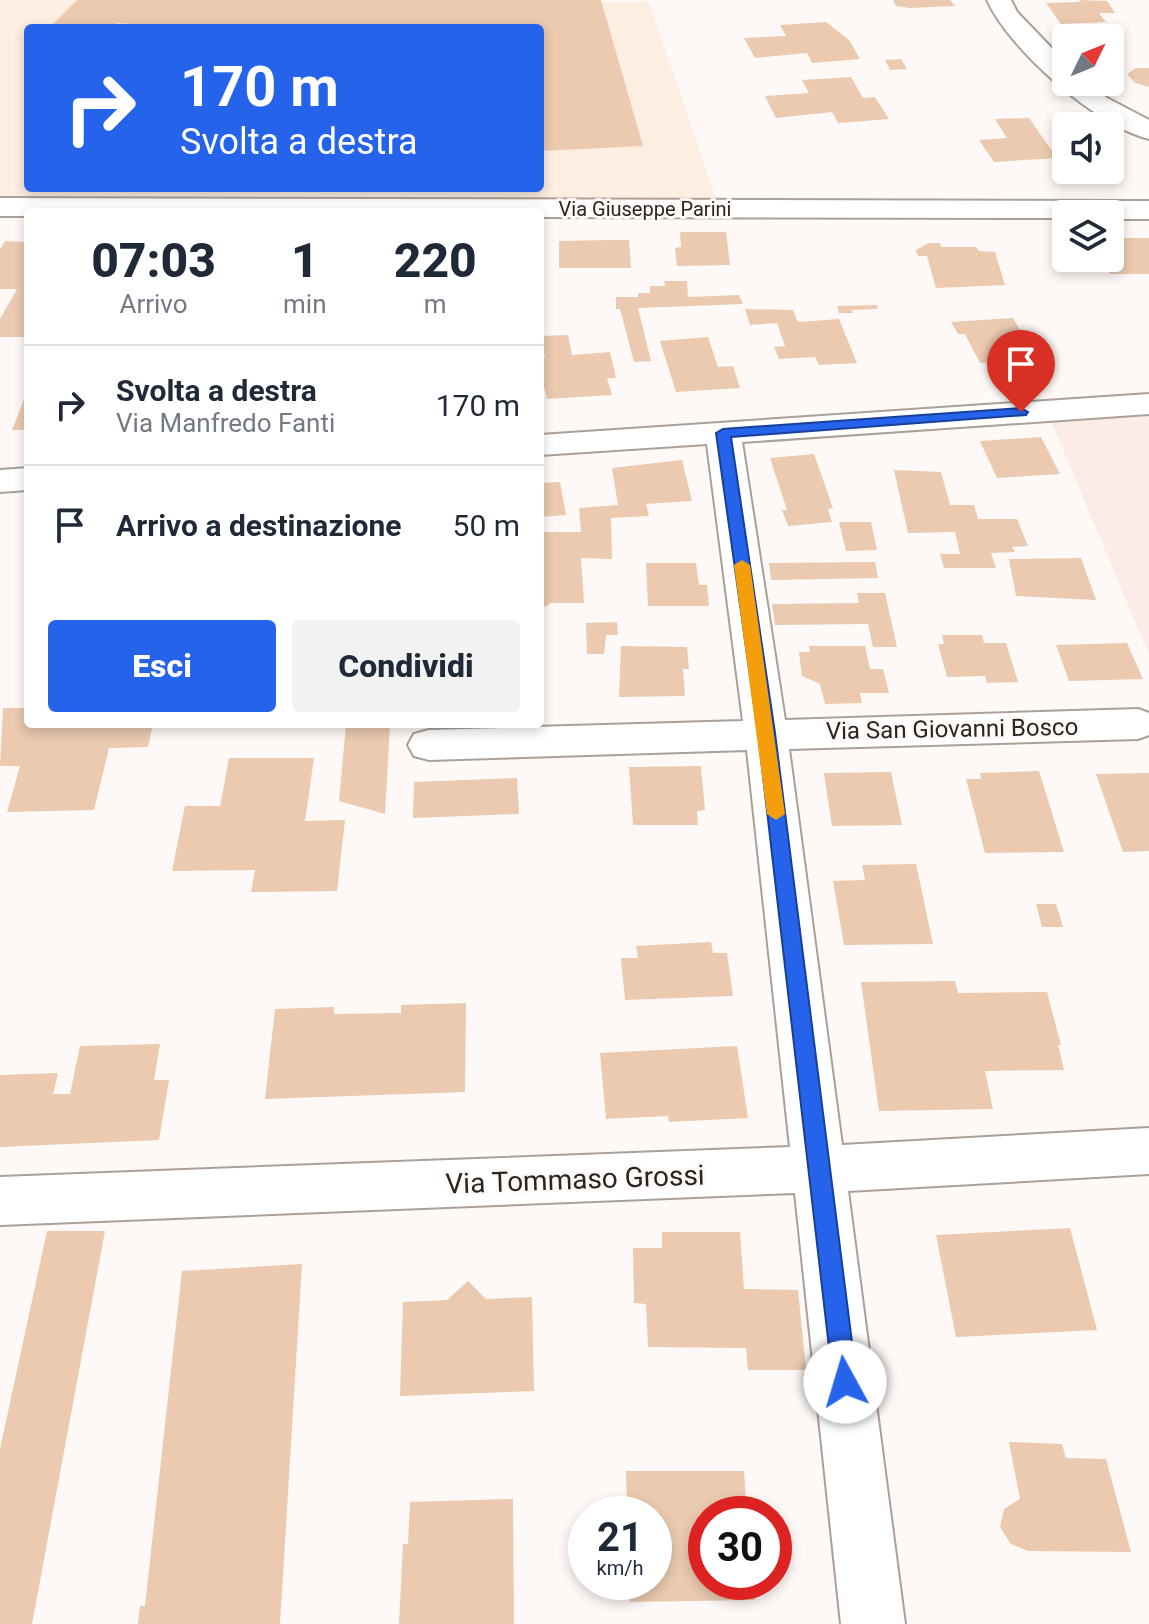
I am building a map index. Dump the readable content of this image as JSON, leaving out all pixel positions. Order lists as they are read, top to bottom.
{
  "streets": {
    "street": ["Via Giuseppe Parini", "Via San Giovanni Bosco", "Via Tommaso Grossi"]
  },
  "north": "top right",
  "page": {
    "turn": ["170 m", "Svolta a destra"],
    "eta": [
      "07:03",
      "Arrivo",
      "1",
      "min",
      "220",
      "m"
    ],
    "list": [
      {
        "name": "Svolta a destra",
        "note": "Via Manfredo Fanti",
        "value": "170 m"
      },
      {
        "name": "Arrivo a destinazione",
        "value": "50 m"
      }
    ],
    "buttons": ["Esci", "Condividi"],
    "speed": "21 km/h",
    "limit": "30"
  }
}
